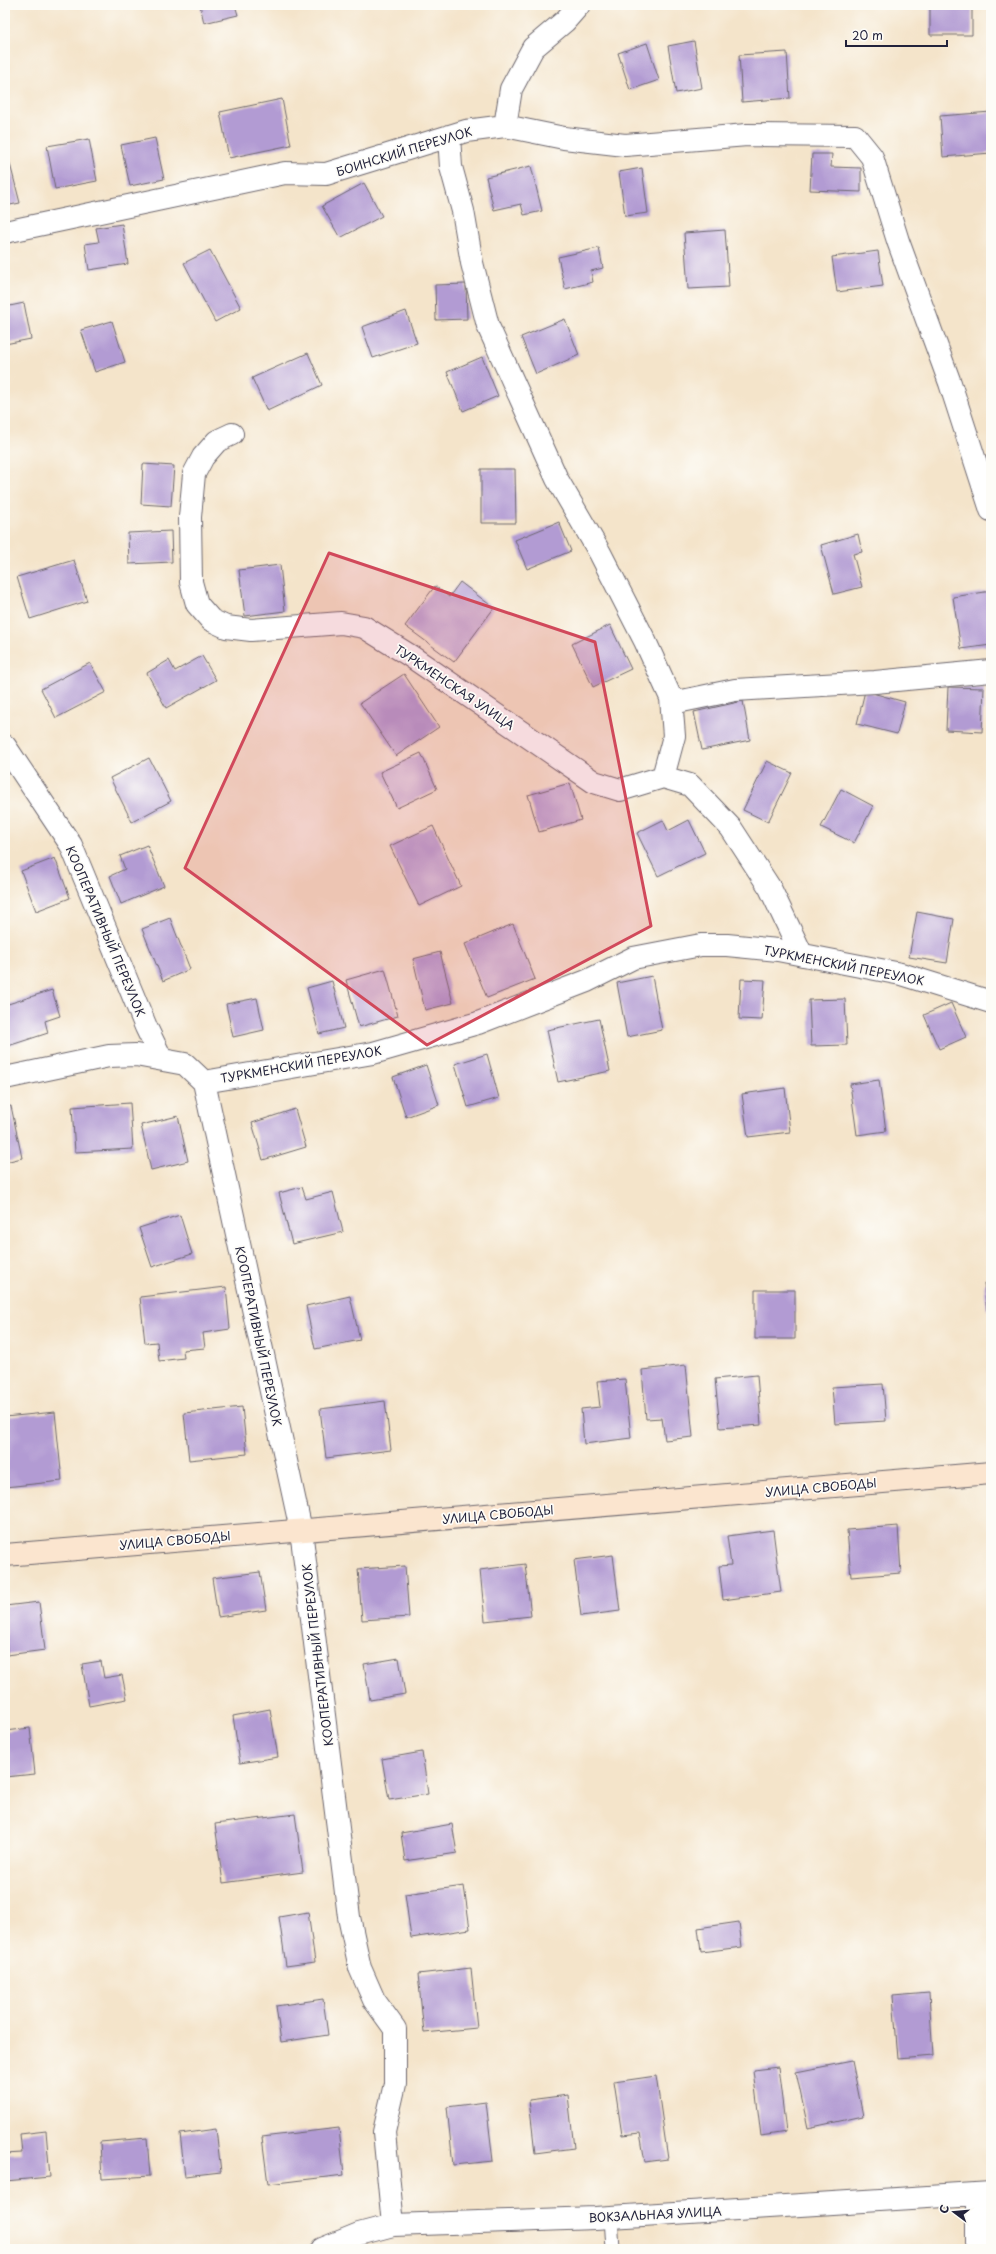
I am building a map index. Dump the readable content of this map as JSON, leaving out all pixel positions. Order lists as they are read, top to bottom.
{
  "streets": {
    "street": [
      "БОИНСКИЙ ПЕРЕУЛОК",
      "ТУРКМЕНСКАЯ УЛИЦА",
      "КООПЕРАТИВНЫЙ ПЕРЕУЛОК",
      "ТУРКМЕНСКИЙ ПЕРЕУЛОК",
      "УЛИЦА СВОБОДЫ",
      "ВОКЗАЛЬНАЯ УЛИЦА"
    ]
  },
  "crossings": [
    ["КООПЕРАТИВНЫЙ ПЕРЕУЛОК", "ТУРКМЕНСКИЙ ПЕРЕУЛОК"],
    ["КООПЕРАТИВНЫЙ ПЕРЕУЛОК", "УЛИЦА СВОБОДЫ"],
    ["КООПЕРАТИВНЫЙ ПЕРЕУЛОК", "ВОКЗАЛЬНАЯ УЛИЦА"]
  ],
  "scale_bar": "20 m",
  "north": "left"
}
